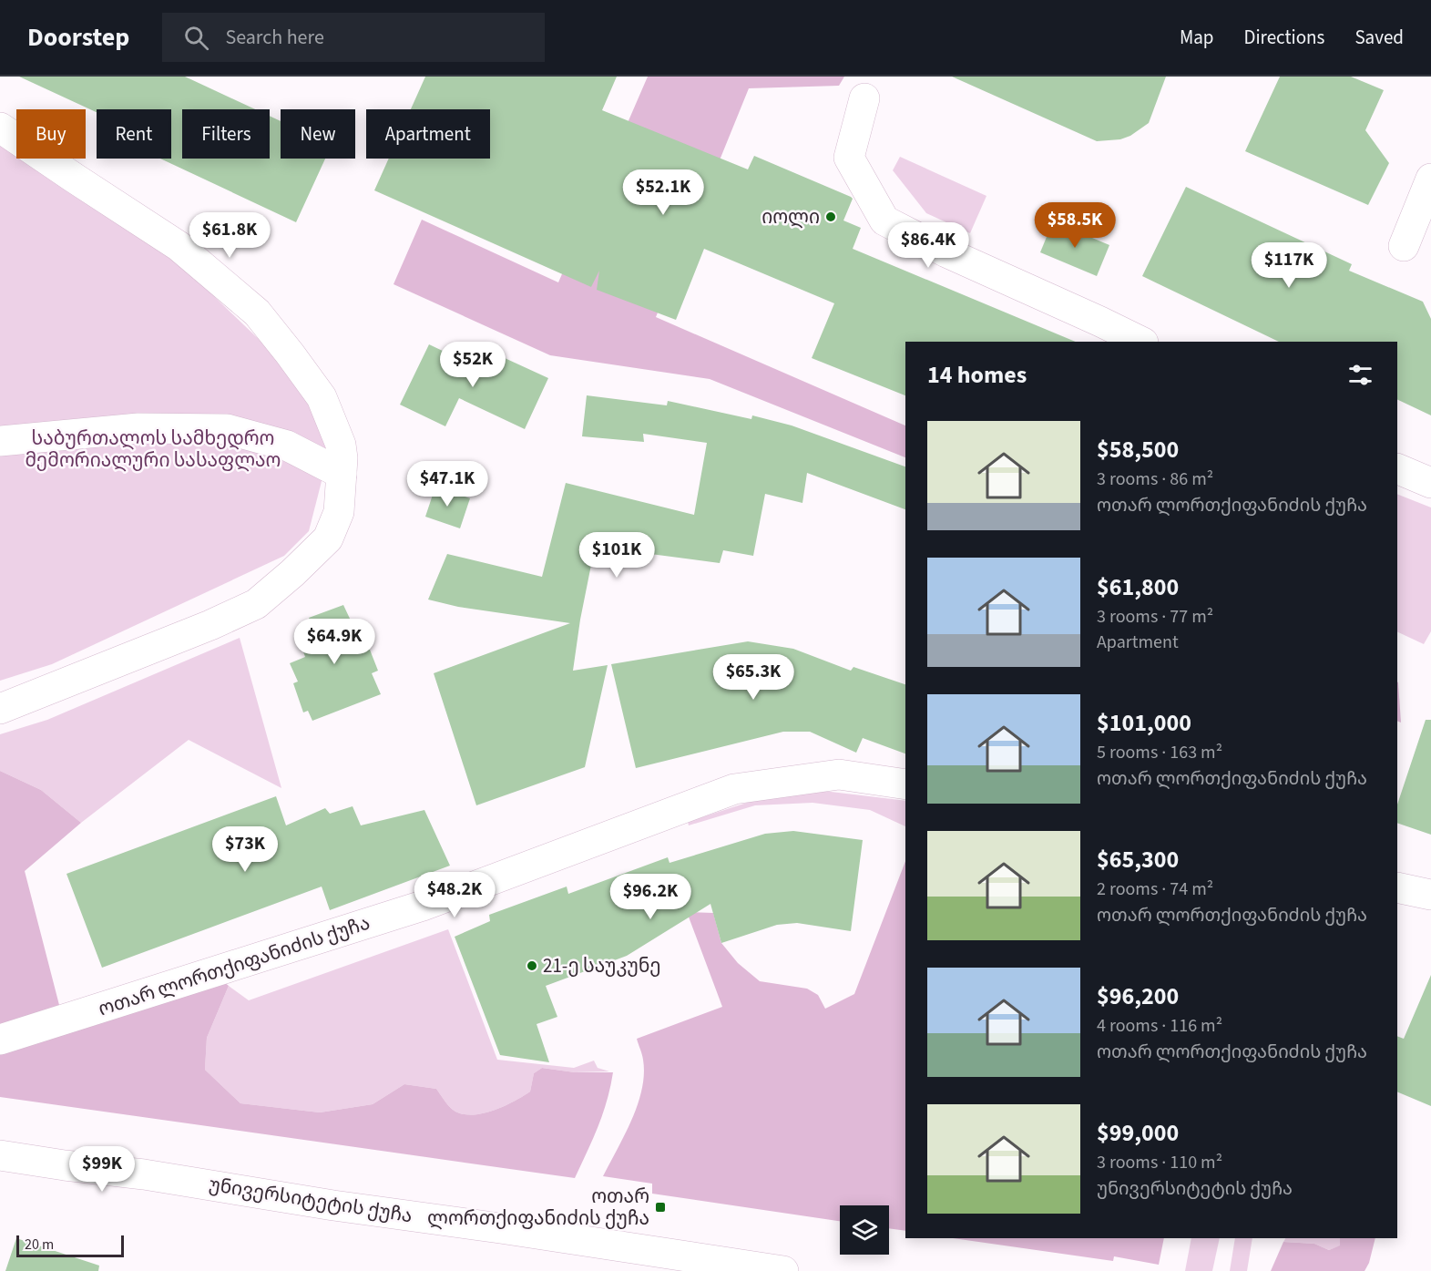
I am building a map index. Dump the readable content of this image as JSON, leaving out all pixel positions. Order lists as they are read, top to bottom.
{
  "streets": {
    "street": ["ოთარ ლორთქიფანიძის ქუჩა", "უნივერსიტეტის ქუჩა"]
  },
  "parks": ["საბურთალოს სამხედრო მემორიალური სასაფლაო"],
  "places": {
    "other": ["იოლი", "21-ე საუკუნე"],
    "transit": ["ოთარ ლორთქიფანიძის ქუჩა"]
  },
  "scale_bar": "20 m",
  "page": {
    "header": "Doorstep",
    "search": "Search here",
    "nav": ["Map", "Directions", "Saved"],
    "chip": [
      "Buy",
      "Rent",
      "Filters",
      "New",
      "Apartment"
    ],
    "price": [
      "$52.1K",
      "$58.5K",
      "$61.8K",
      "$86.4K",
      "$117K",
      "$52K",
      "$47.1K",
      "$101K",
      "$64.9K",
      "$65.3K",
      "$73K",
      "$48.2K",
      "$96.2K",
      "$99K"
    ],
    "heading": "14 homes",
    "list": [
      {
        "name": "$58,500",
        "note": "3 rooms · 86 m² · ოთარ ლორთქიფანიძის ქუჩა"
      },
      {
        "name": "$61,800",
        "note": "3 rooms · 77 m² · Apartment"
      },
      {
        "name": "$101,000",
        "note": "5 rooms · 163 m² · ოთარ ლორთქიფანიძის ქუჩა"
      },
      {
        "name": "$65,300",
        "note": "2 rooms · 74 m² · ოთარ ლორთქიფანიძის ქუჩა"
      },
      {
        "name": "$96,200",
        "note": "4 rooms · 116 m² · ოთარ ლორთქიფანიძის ქუჩა"
      },
      {
        "name": "$99,000",
        "note": "3 rooms · 110 m² · უნივერსიტეტის ქუჩა"
      }
    ],
    "scale": "20 m"
  }
}
